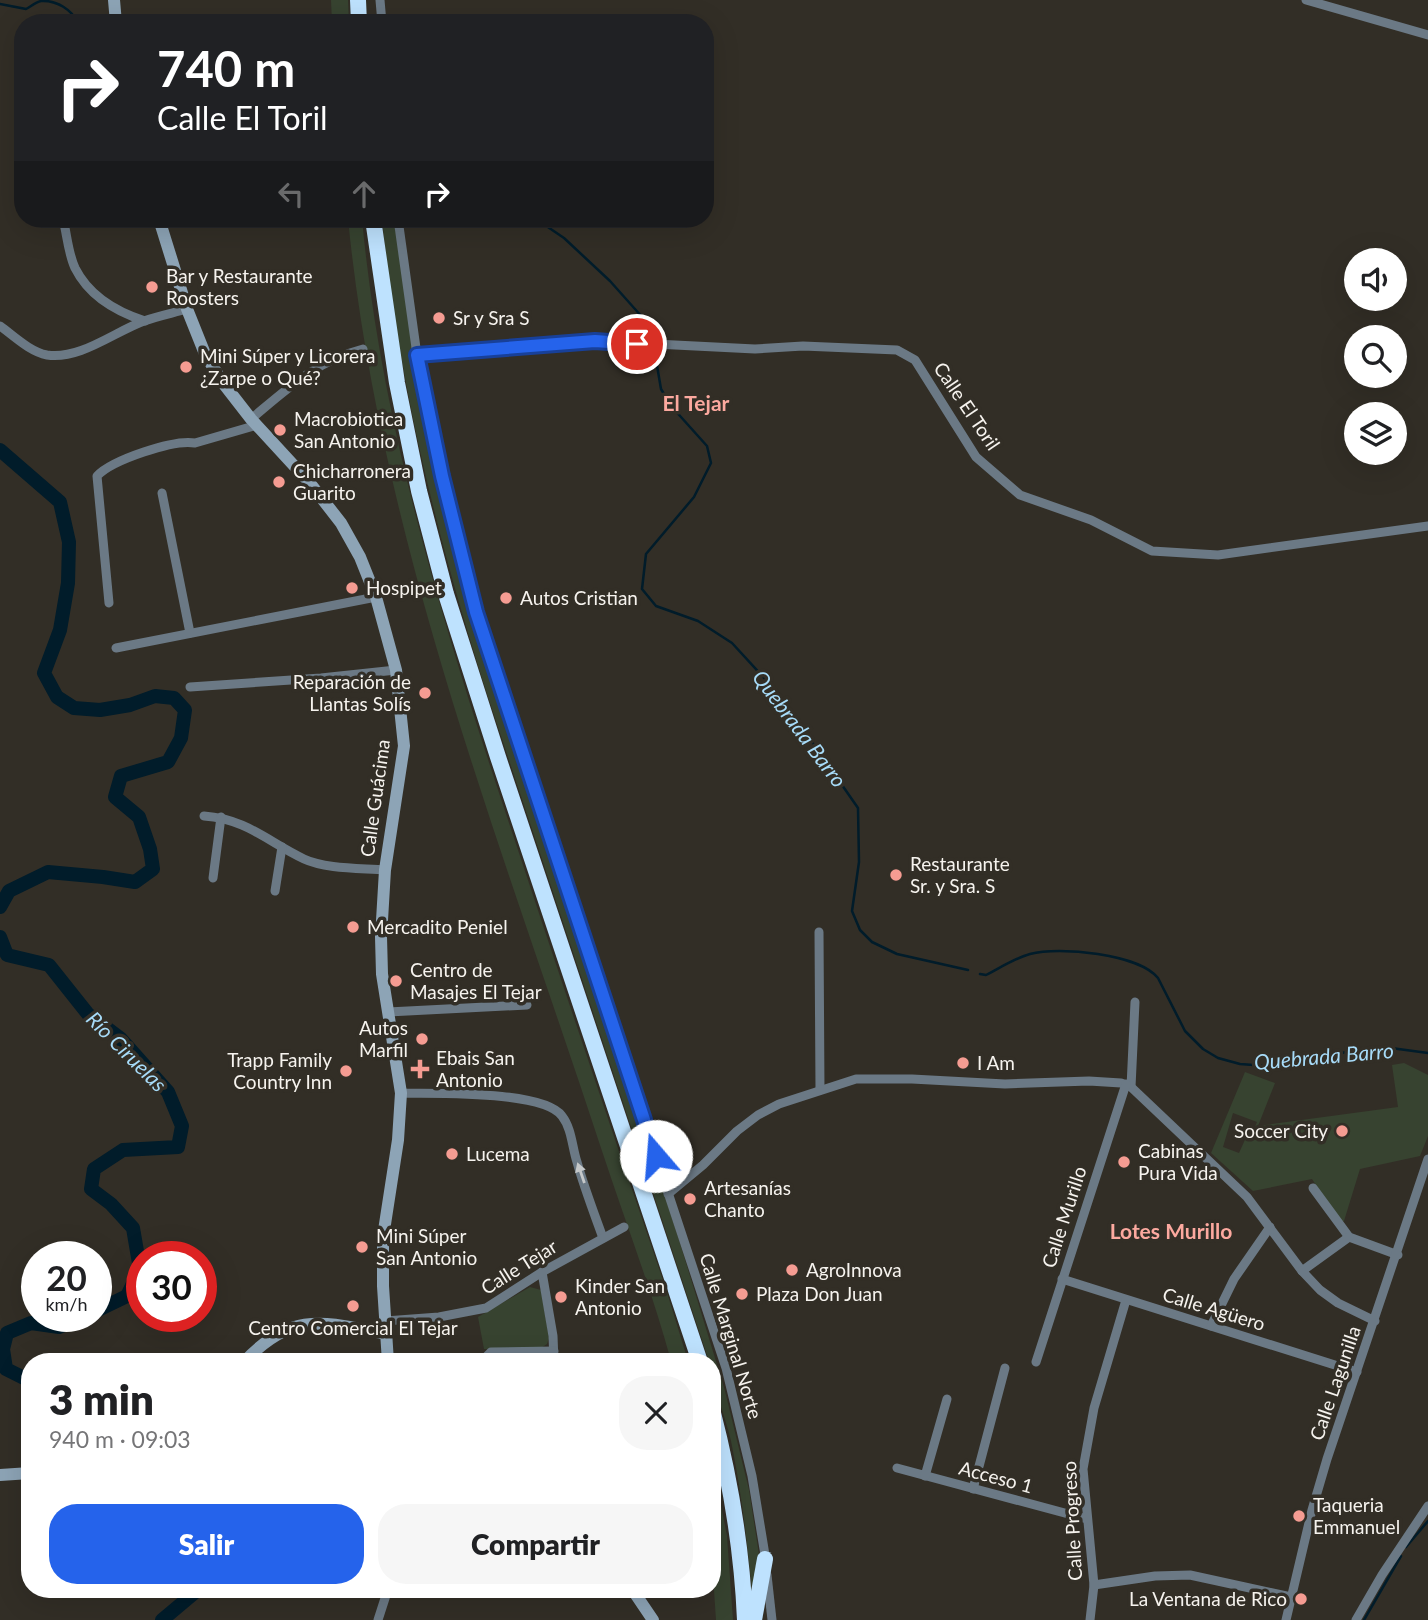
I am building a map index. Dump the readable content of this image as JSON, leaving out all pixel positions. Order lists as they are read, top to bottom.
{
  "streets": {
    "main road": ["Calle Guácima"],
    "street": [
      "Calle El Toril",
      "Calle Murillo",
      "Calle Tejar",
      "Calle Agüero",
      "Calle Marginal Norte",
      "Calle Lagunilla",
      "Acceso 1",
      "Calle Progreso"
    ]
  },
  "crossings": [
    ["Calle El Toril", "Calle Marginal Norte"],
    ["Calle Guácima", "Calle Tejar"],
    ["Calle Murillo", "Calle Agüero"],
    ["Calle Agüero", "Calle Lagunilla"],
    ["Calle Agüero", "Calle Progreso"],
    ["Acceso 1", "Calle Progreso"]
  ],
  "districts": ["El Tejar", "Lotes Murillo"],
  "water": ["Quebrada Barro", "Río Ciruelas"],
  "places": {
    "other": [
      "Bar y Restaurante Roosters",
      "Sr y Sra S",
      "Mini Súper y Licorera ¿Zarpe o Qué?",
      "Macrobiotica San Antonio",
      "Chicharronera Guarito",
      "Hospipet",
      "Autos Cristian",
      "Reparación de Llantas Solís",
      "Restaurante Sr. y Sra. S",
      "Mercadito Peniel",
      "Centro de Masajes El Tejar",
      "Autos Marfil",
      "I Am",
      "Trapp Family Country Inn",
      "Soccer City",
      "Lucema",
      "Cabinas Pura Vida",
      "Artesanías Chanto",
      "Mini Súper San Antonio",
      "AgroInnova",
      "Plaza Don Juan",
      "Kinder San Antonio",
      "Centro Comercial El Tejar",
      "Taqueria Emmanuel",
      "La Ventana de Rico"
    ],
    "health": ["Ebais San Antonio"]
  },
  "page": {
    "turn": ["740 m", "Calle El Toril"],
    "speed": "20 km/h",
    "limit": "30",
    "heading": ["3 min", "940 m · 09:03"],
    "buttons": ["Salir", "Compartir"]
  }
}
